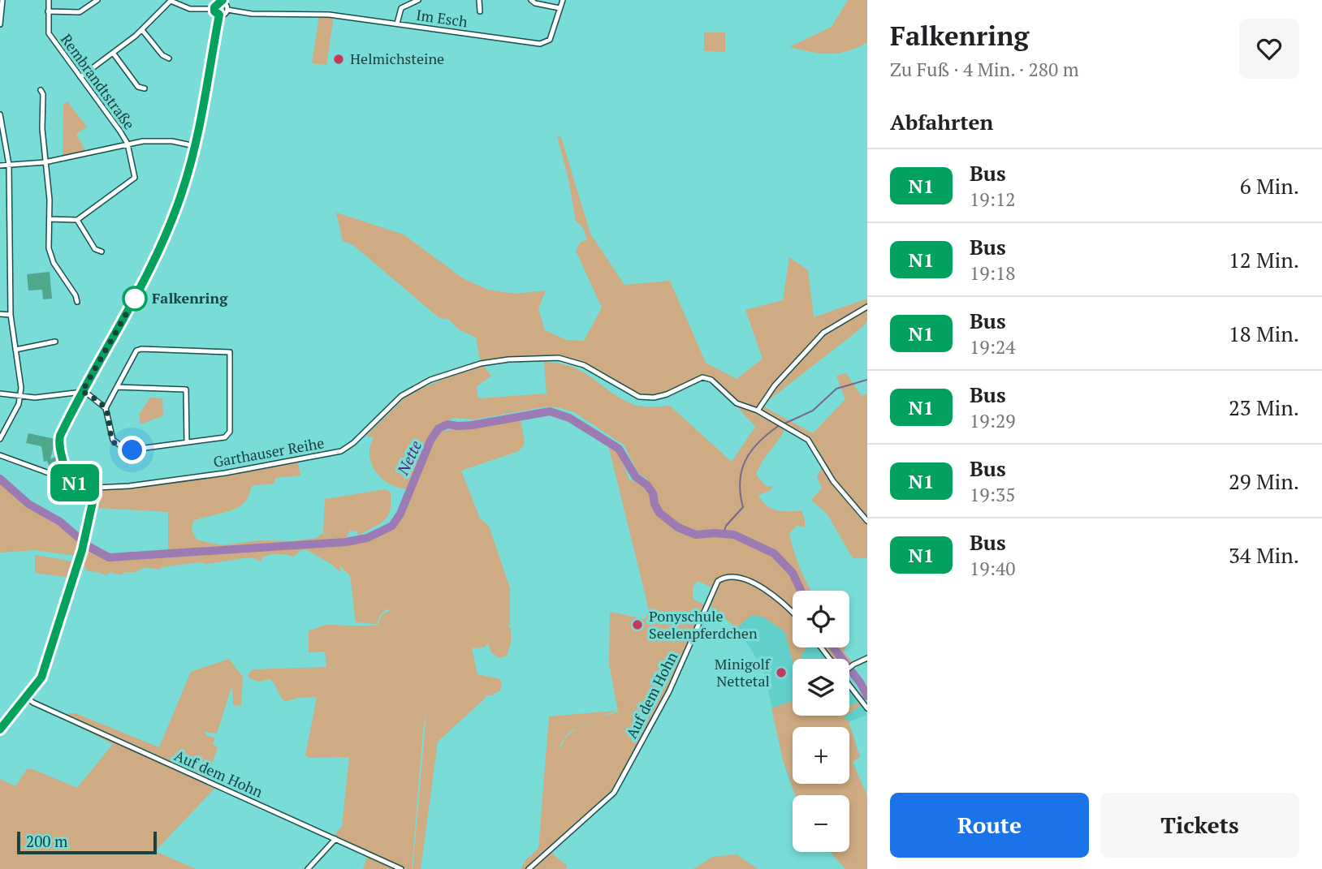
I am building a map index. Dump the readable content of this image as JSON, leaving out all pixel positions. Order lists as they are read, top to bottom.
{
  "streets": {
    "street": [
      "Im Esch",
      "Rembrandtstraße",
      "Garthauser Reihe",
      "Auf dem Hohn"
    ]
  },
  "water": ["Nette"],
  "places": [
    "Helmichsteine",
    "Falkenring",
    "Ponyschule Seelenpferdchen",
    "Minigolf Nettetal"
  ],
  "lines": ["bus line N1"],
  "scale_bar": "200 m",
  "page": {
    "on_map": "N1",
    "heading": [
      ["Falkenring", "Zu Fuß · 4 Min. · 280 m"],
      "Abfahrten"
    ],
    "list": [
      {
        "mark": "N1",
        "name": "Bus",
        "note": "19:12",
        "value": "6 Min."
      },
      {
        "mark": "N1",
        "name": "Bus",
        "note": "19:18",
        "value": "12 Min."
      },
      {
        "mark": "N1",
        "name": "Bus",
        "note": "19:24",
        "value": "18 Min."
      },
      {
        "mark": "N1",
        "name": "Bus",
        "note": "19:29",
        "value": "23 Min."
      },
      {
        "mark": "N1",
        "name": "Bus",
        "note": "19:35",
        "value": "29 Min."
      },
      {
        "mark": "N1",
        "name": "Bus",
        "note": "19:40",
        "value": "34 Min."
      }
    ],
    "map_buttons": ["+", "−"],
    "buttons": ["Route", "Tickets"],
    "scale": "200 m"
  }
}
